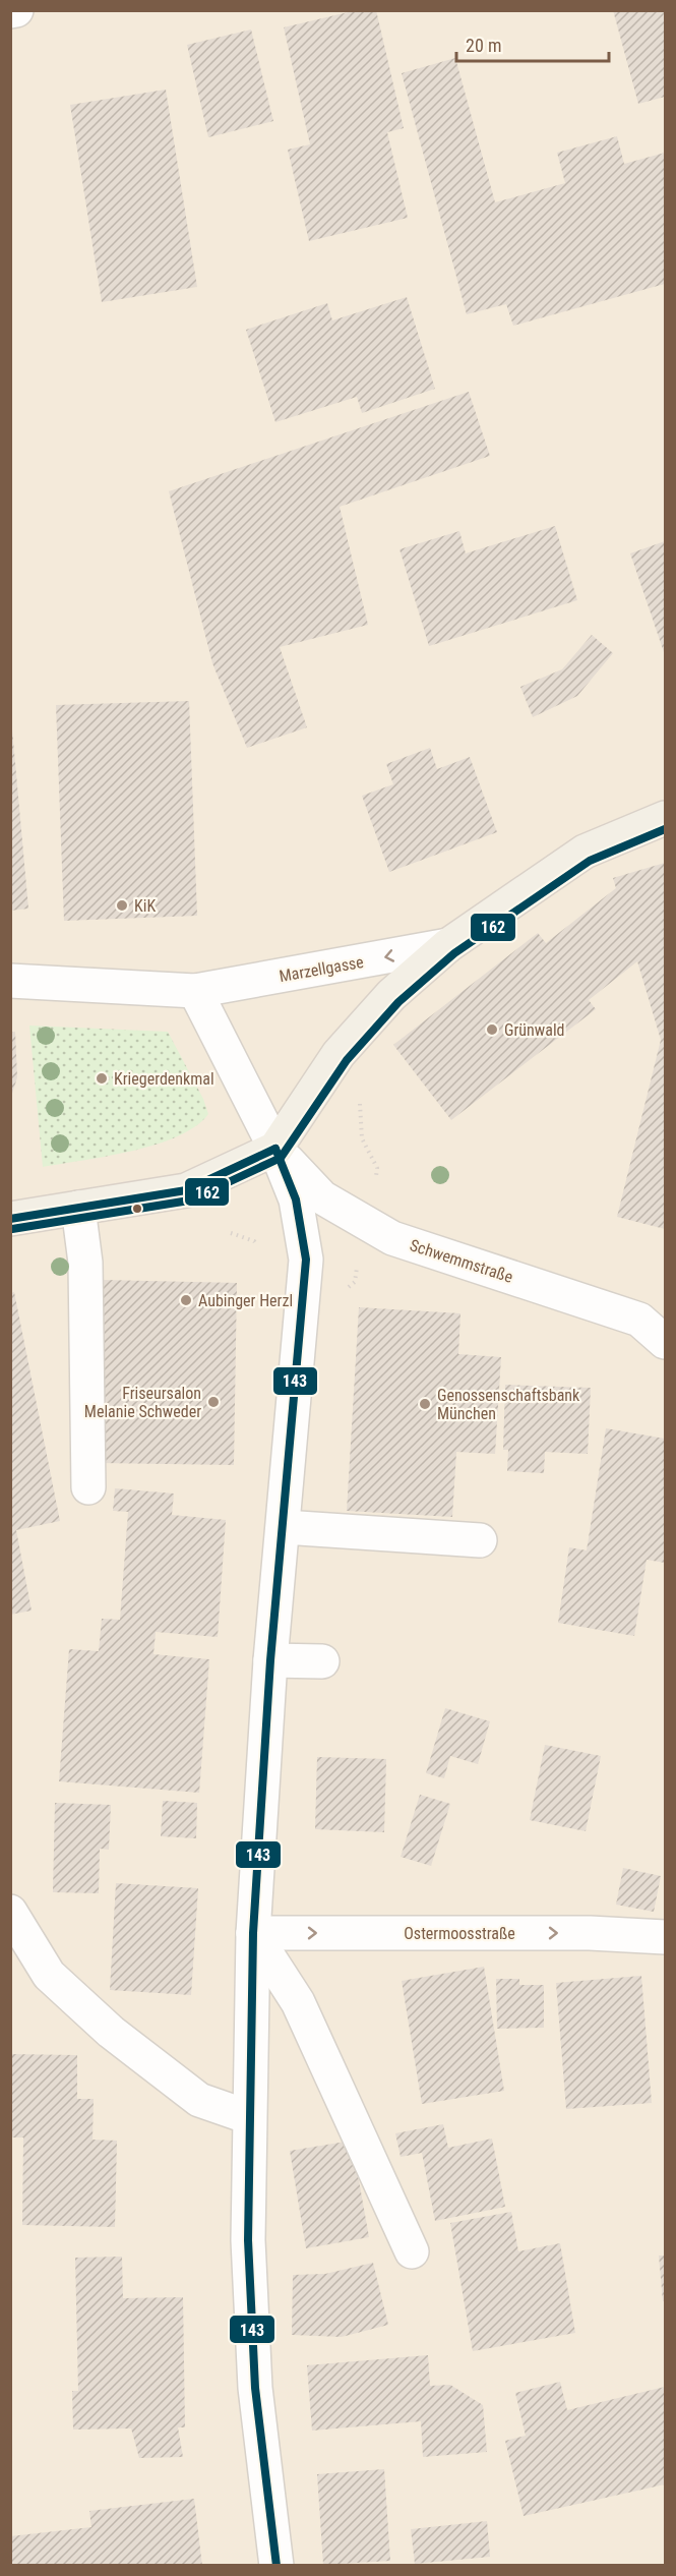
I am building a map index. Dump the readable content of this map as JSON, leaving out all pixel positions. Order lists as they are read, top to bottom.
{
  "streets": {
    "street": ["Marzellgasse", "Schwemmstraße", "Ostermoosstraße"]
  },
  "one_way": ["Marzellgasse", "Ostermoosstraße"],
  "places": [
    "KiK",
    "Grünwald",
    "Kriegerdenkmal",
    "Aubinger Herzl",
    "Friseursalon Melanie Schweder",
    "Genossenschaftsbank München"
  ],
  "lines": ["transit line 162", "transit line 143"],
  "scale_bar": "20 m"
}
